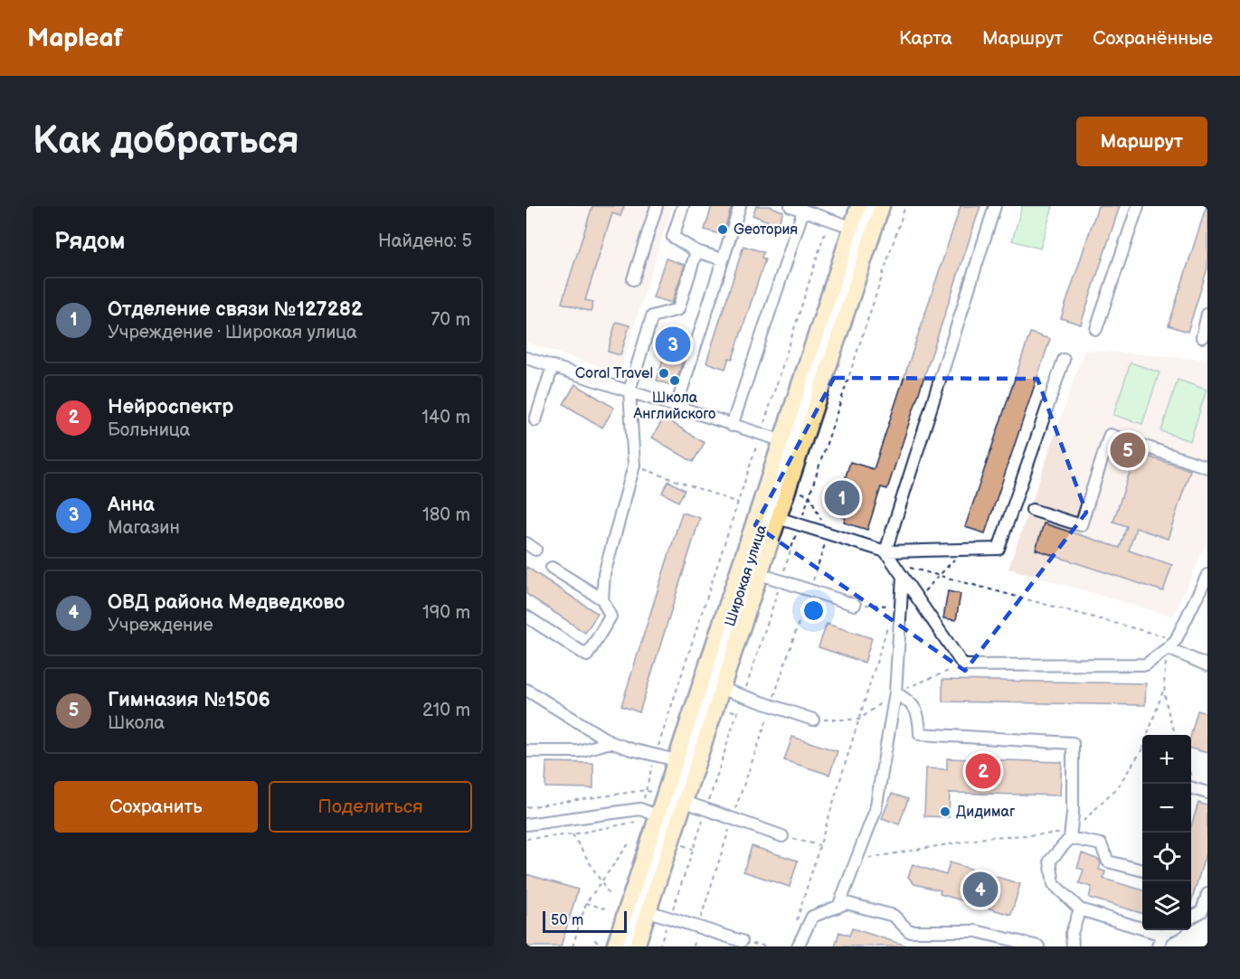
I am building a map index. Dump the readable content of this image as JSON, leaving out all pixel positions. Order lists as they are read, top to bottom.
{
  "streets": {
    "main road": ["Широкая улица"]
  },
  "places": [
    "Gеотория",
    "Coral Travel",
    "Школа Английского",
    "Дидимаг"
  ],
  "scale_bar": "50 m",
  "page": {
    "header": "Mapleaf",
    "nav": ["Карта", "Маршрут", "Сохранённые"],
    "buttons": [
      "Маршрут",
      ["Сохранить", "Поделиться"]
    ],
    "title": "Как добраться",
    "heading": ["Рядом", "Найдено: 5"],
    "list": [
      {
        "mark": "1",
        "name": "Отделение связи №127282",
        "note": "Учреждение · Широкая улица",
        "value": "70 m"
      },
      {
        "mark": "2",
        "name": "Нейроcпектр",
        "note": "Больница",
        "value": "140 m"
      },
      {
        "mark": "3",
        "name": "Анна",
        "note": "Магазин",
        "value": "180 m"
      },
      {
        "mark": "4",
        "name": "ОВД района Медведково",
        "note": "Учреждение",
        "value": "190 m"
      },
      {
        "mark": "5",
        "name": "Гимназия №1506",
        "note": "Школа",
        "value": "210 m"
      }
    ],
    "pins": [
      "3",
      "5",
      "1",
      "2",
      "4"
    ],
    "map_buttons": ["+", "−"],
    "scale": "50 m"
  }
}
